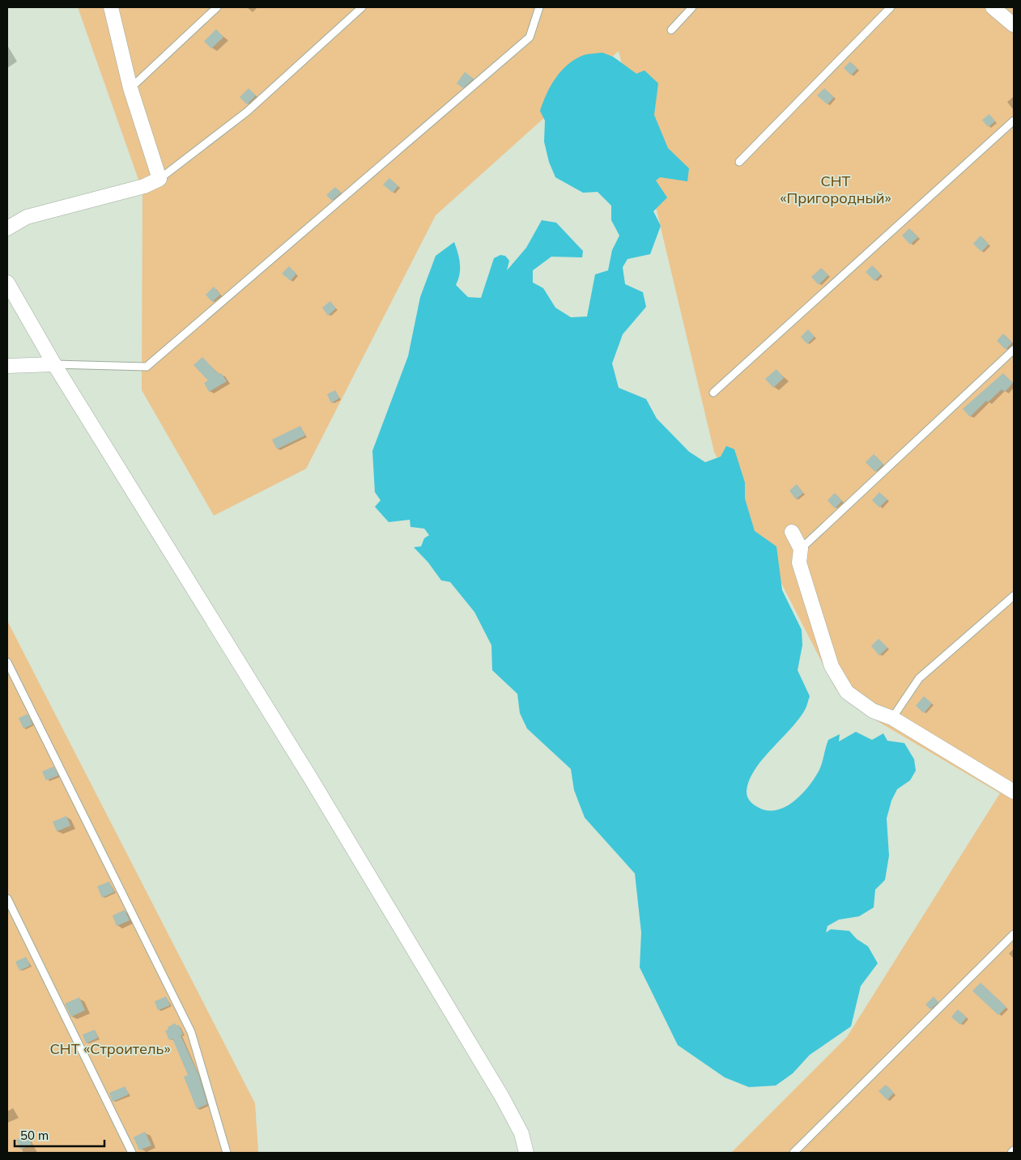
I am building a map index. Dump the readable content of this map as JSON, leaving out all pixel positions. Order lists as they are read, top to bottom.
{
  "parks": ["СНТ «Пригородный»", "СНТ «Строитель»"],
  "scale_bar": "50 m"
}
